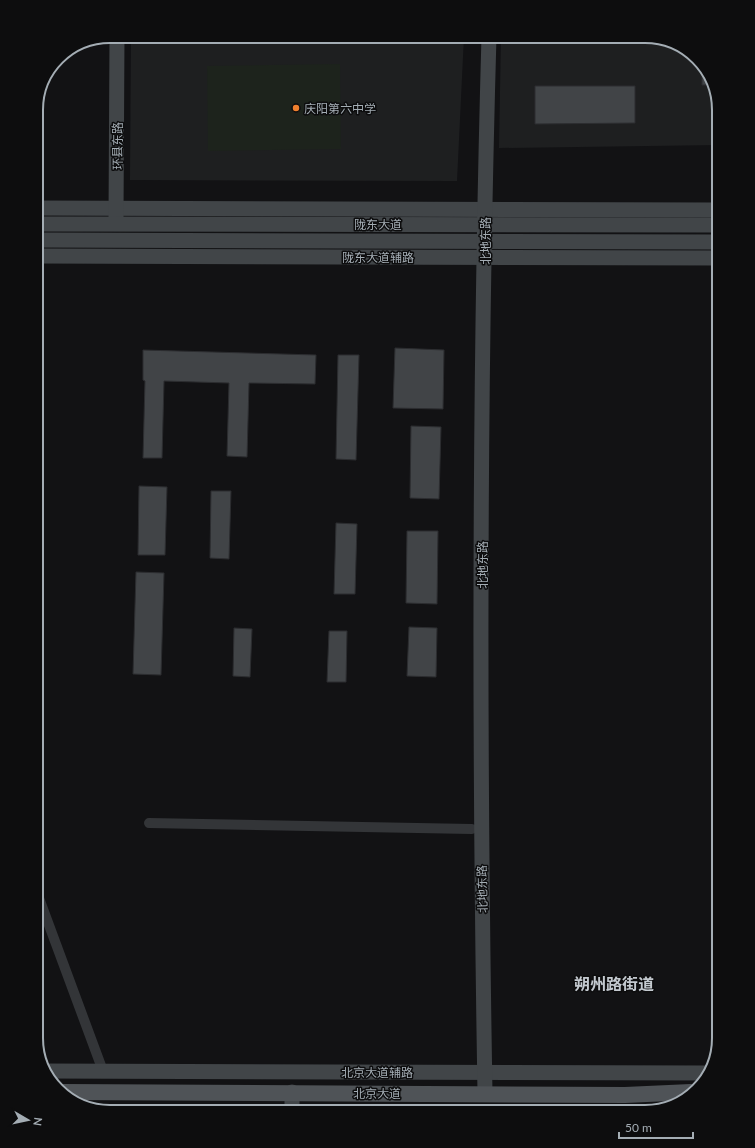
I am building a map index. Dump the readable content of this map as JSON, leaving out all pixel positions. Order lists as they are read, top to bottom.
{
  "streets": {
    "main road": ["北京大道"],
    "street": [
      "环县东路",
      "陇东大道",
      "北地东路",
      "陇东大道辅路",
      "北京大道辅路"
    ]
  },
  "crossings": [
    ["环县东路", "陇东大道"],
    ["环县东路", "陇东大道辅路"],
    ["陇东大道", "北地东路"],
    ["北地东路", "陇东大道辅路"],
    ["北地东路", "北京大道辅路"],
    ["北地东路", "北京大道"]
  ],
  "districts": ["朔州路街道"],
  "places": ["庆阳第六中学"],
  "scale_bar": "50 m",
  "north": "right"
}
